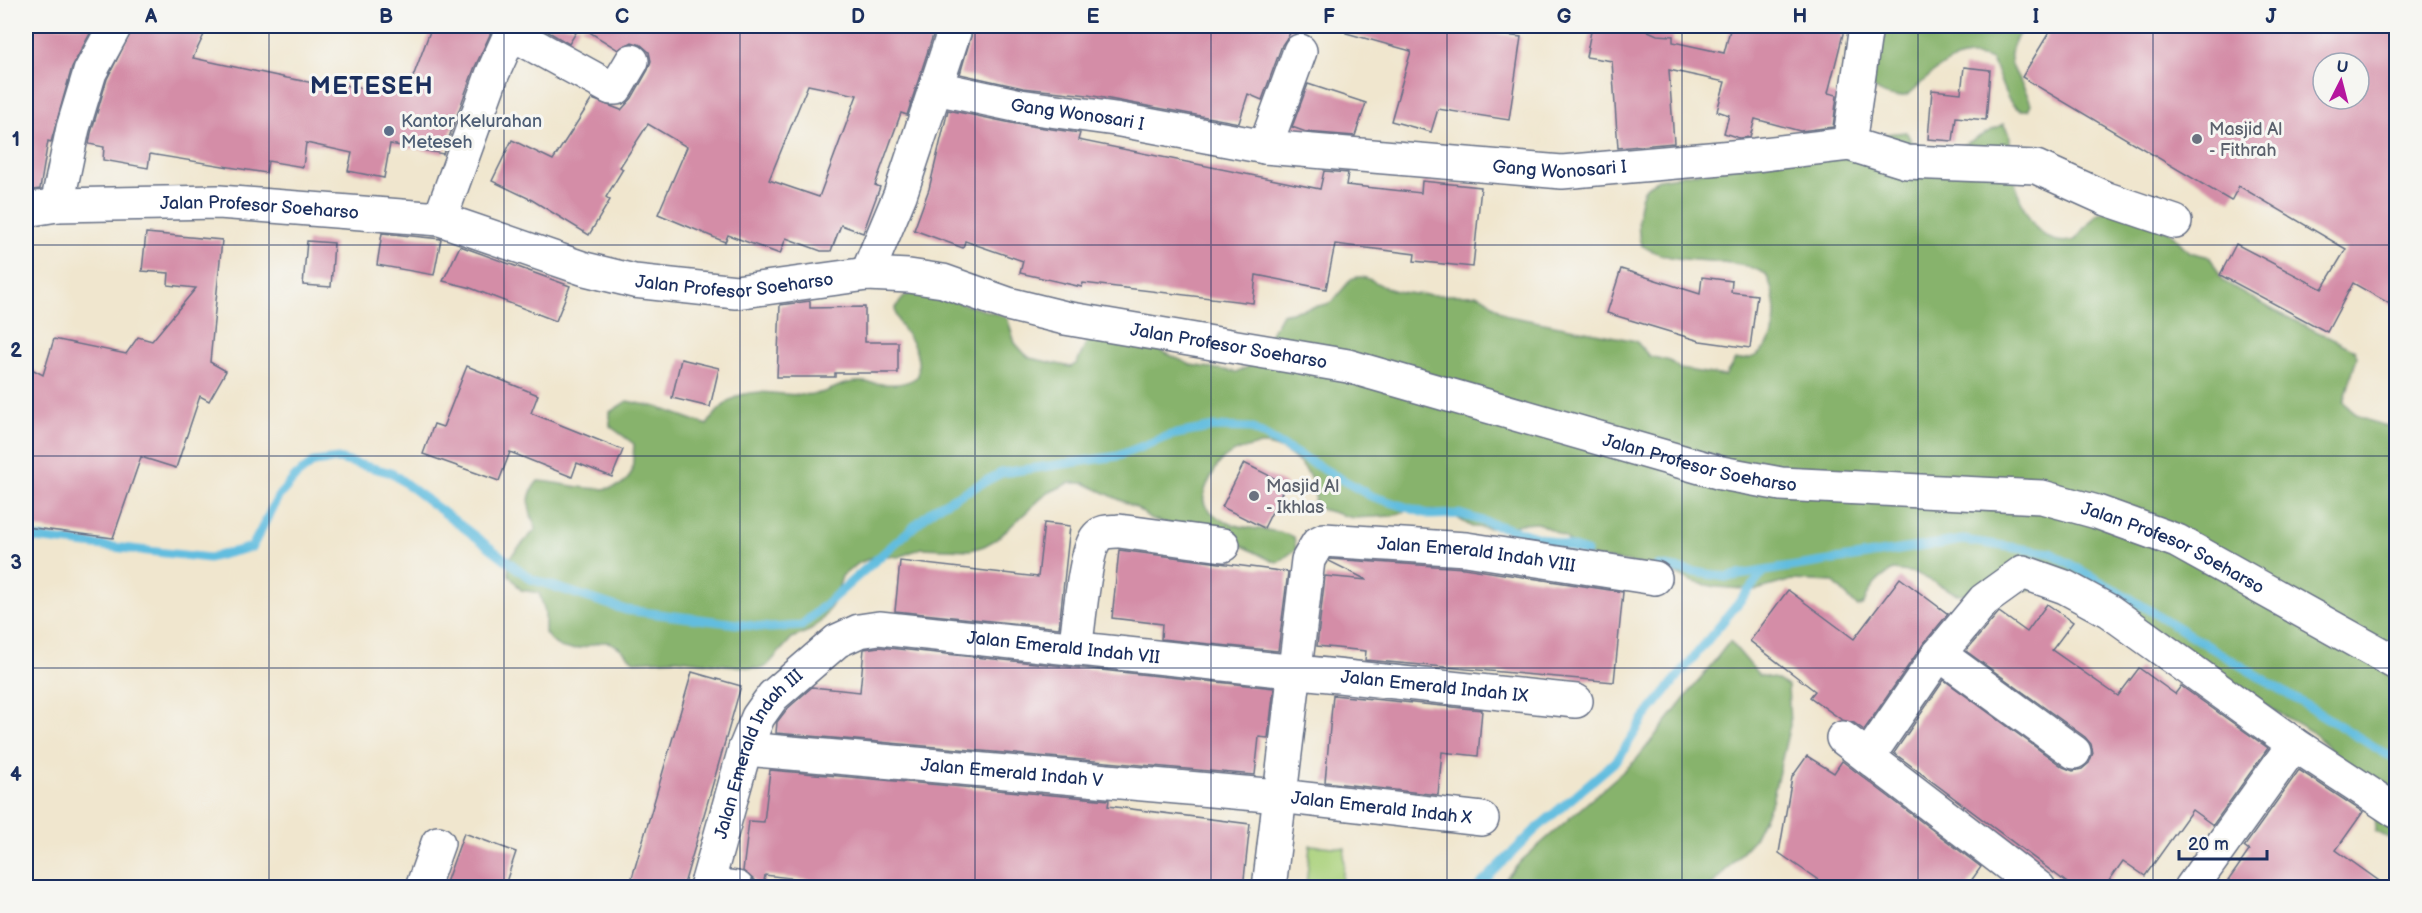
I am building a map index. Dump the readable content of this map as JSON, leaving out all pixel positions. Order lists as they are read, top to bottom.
{
  "streets": {
    "street": [
      "Gang Wonosari I",
      "Jalan Profesor Soeharso",
      "Jalan Emerald Indah VIII",
      "Jalan Emerald Indah VII",
      "Jalan Emerald Indah IX",
      "Jalan Emerald Indah III",
      "Jalan Emerald Indah V",
      "Jalan Emerald Indah X"
    ]
  },
  "crossings": [
    ["Jalan Emerald Indah VIII", "Jalan Emerald Indah VII"],
    ["Jalan Emerald Indah VIII", "Jalan Emerald Indah IX"],
    ["Jalan Emerald Indah VII", "Jalan Emerald Indah IX"],
    ["Jalan Emerald Indah VII", "Jalan Emerald Indah III"],
    ["Jalan Emerald Indah III", "Jalan Emerald Indah V"],
    ["Jalan Emerald Indah V", "Jalan Emerald Indah X"]
  ],
  "districts": ["METESEH"],
  "places": ["Kantor Kelurahan Meteseh", "Masjid Al - Fithrah", "Masjid Al - Ikhlas"],
  "scale_bar": "20 m",
  "north": "top",
  "grid": {
    "columns": [
      "A",
      "B",
      "C",
      "D",
      "E",
      "F",
      "G",
      "H",
      "I",
      "J"
    ],
    "rows": [
      "1",
      "2",
      "3",
      "4"
    ]
  }
}
